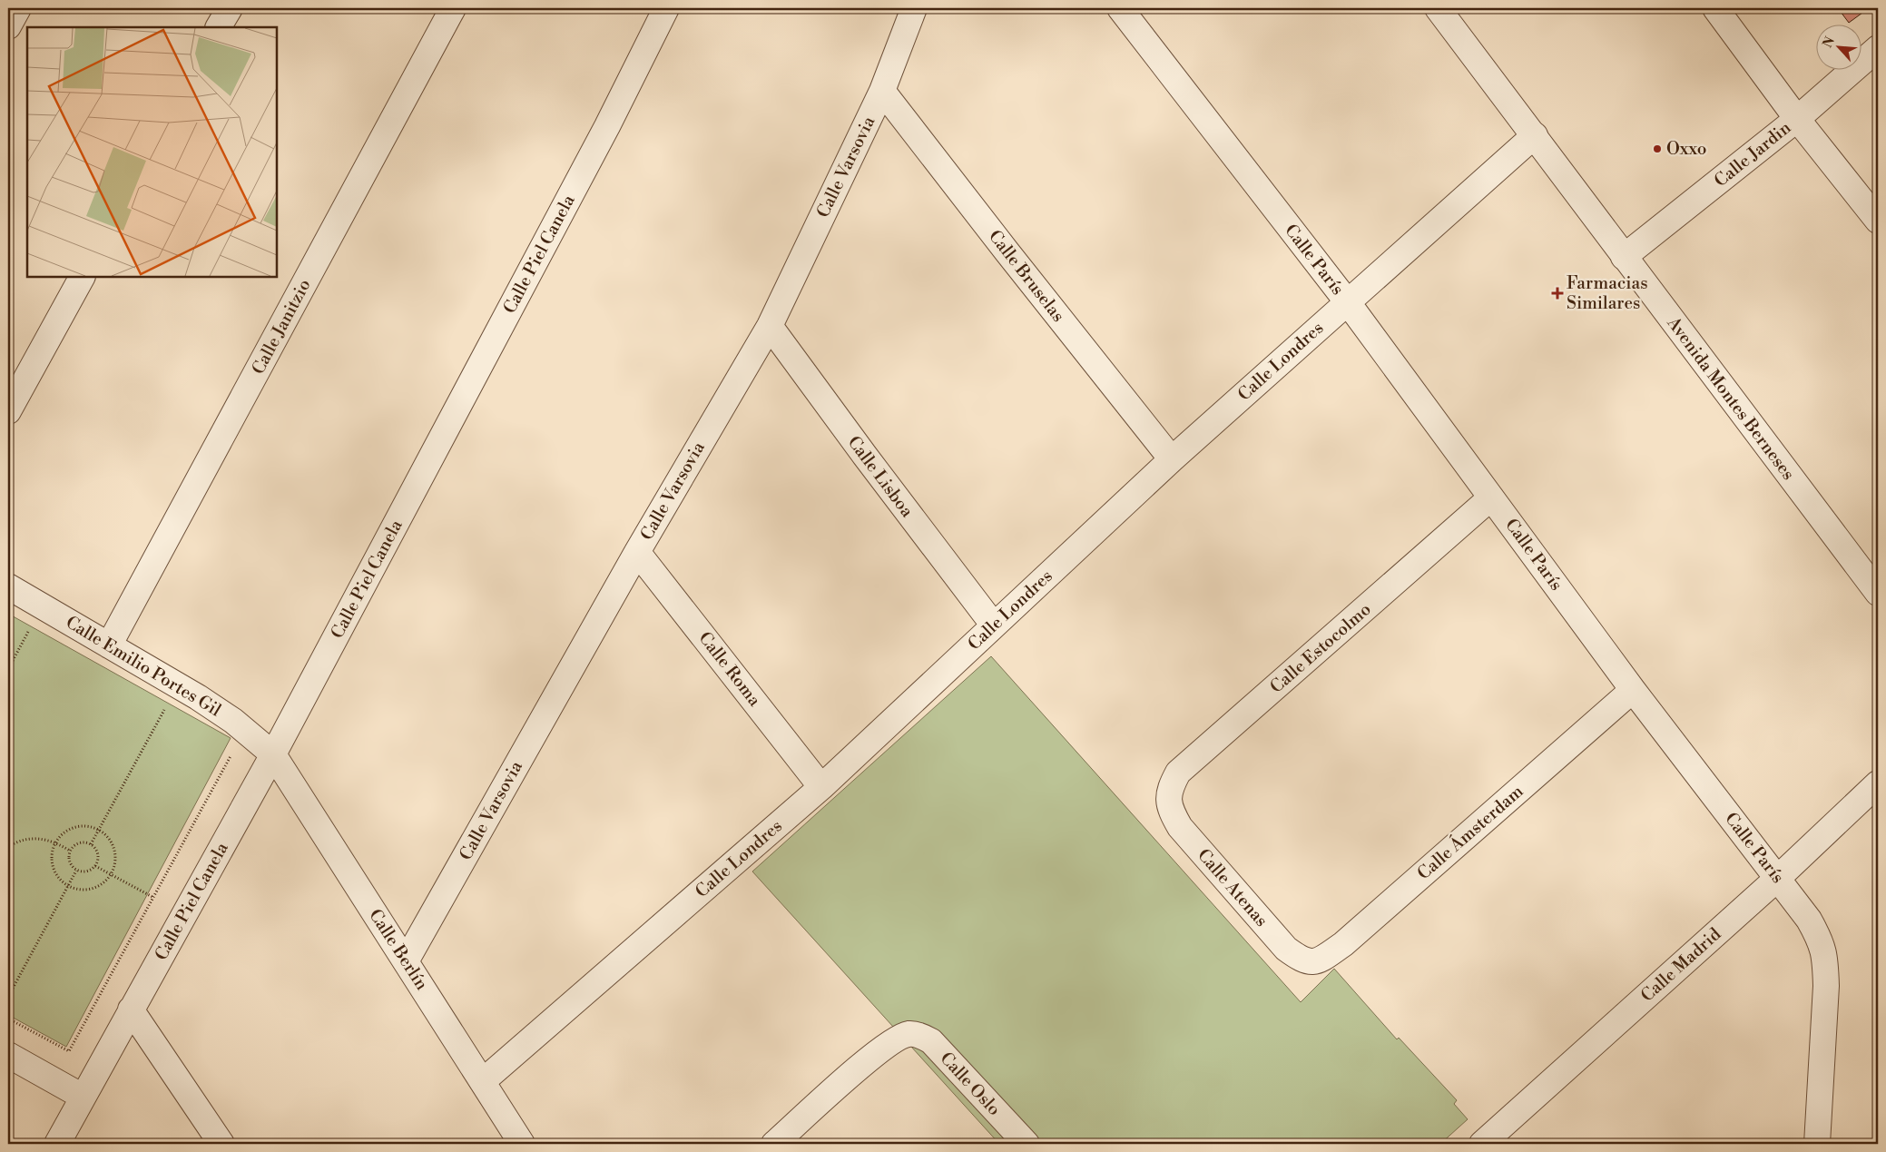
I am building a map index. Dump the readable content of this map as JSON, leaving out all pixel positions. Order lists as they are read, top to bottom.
{
  "streets": {
    "street": [
      "Calle Jardin",
      "Calle Varsovia",
      "Calle Piel Canela",
      "Calle París",
      "Calle Bruselas",
      "Calle Janitzio",
      "Calle Londres",
      "Avenida Montes Berneses",
      "Calle Lisboa",
      "Calle Estocolmo",
      "Calle Emilio Portes Gil",
      "Calle Roma",
      "Calle Ámsterdam",
      "Calle Atenas",
      "Calle Berlín",
      "Calle Madrid",
      "Calle Oslo"
    ]
  },
  "crossings": [
    ["Calle Jardin", "Avenida Montes Berneses"],
    ["Calle Varsovia", "Calle Bruselas"],
    ["Calle Varsovia", "Calle Lisboa"],
    ["Calle Varsovia", "Calle Roma"],
    ["Calle Varsovia", "Calle Berlín"],
    ["Calle Piel Canela", "Calle Emilio Portes Gil"],
    ["Calle Piel Canela", "Calle Berlín"],
    ["Calle París", "Calle Londres"],
    ["Calle París", "Calle Estocolmo"],
    ["Calle París", "Calle Ámsterdam"],
    ["Calle París", "Calle Madrid"],
    ["Calle Bruselas", "Calle Londres"],
    ["Calle Janitzio", "Calle Emilio Portes Gil"],
    ["Calle Londres", "Avenida Montes Berneses"],
    ["Calle Londres", "Calle Lisboa"],
    ["Calle Londres", "Calle Roma"],
    ["Calle Londres", "Calle Berlín"],
    ["Calle Estocolmo", "Calle Atenas"],
    ["Calle Emilio Portes Gil", "Calle Berlín"],
    ["Calle Ámsterdam", "Calle Atenas"]
  ],
  "places": {
    "other": ["Oxxo"],
    "health": ["Farmacias Similares"]
  },
  "north": "top left"
}
